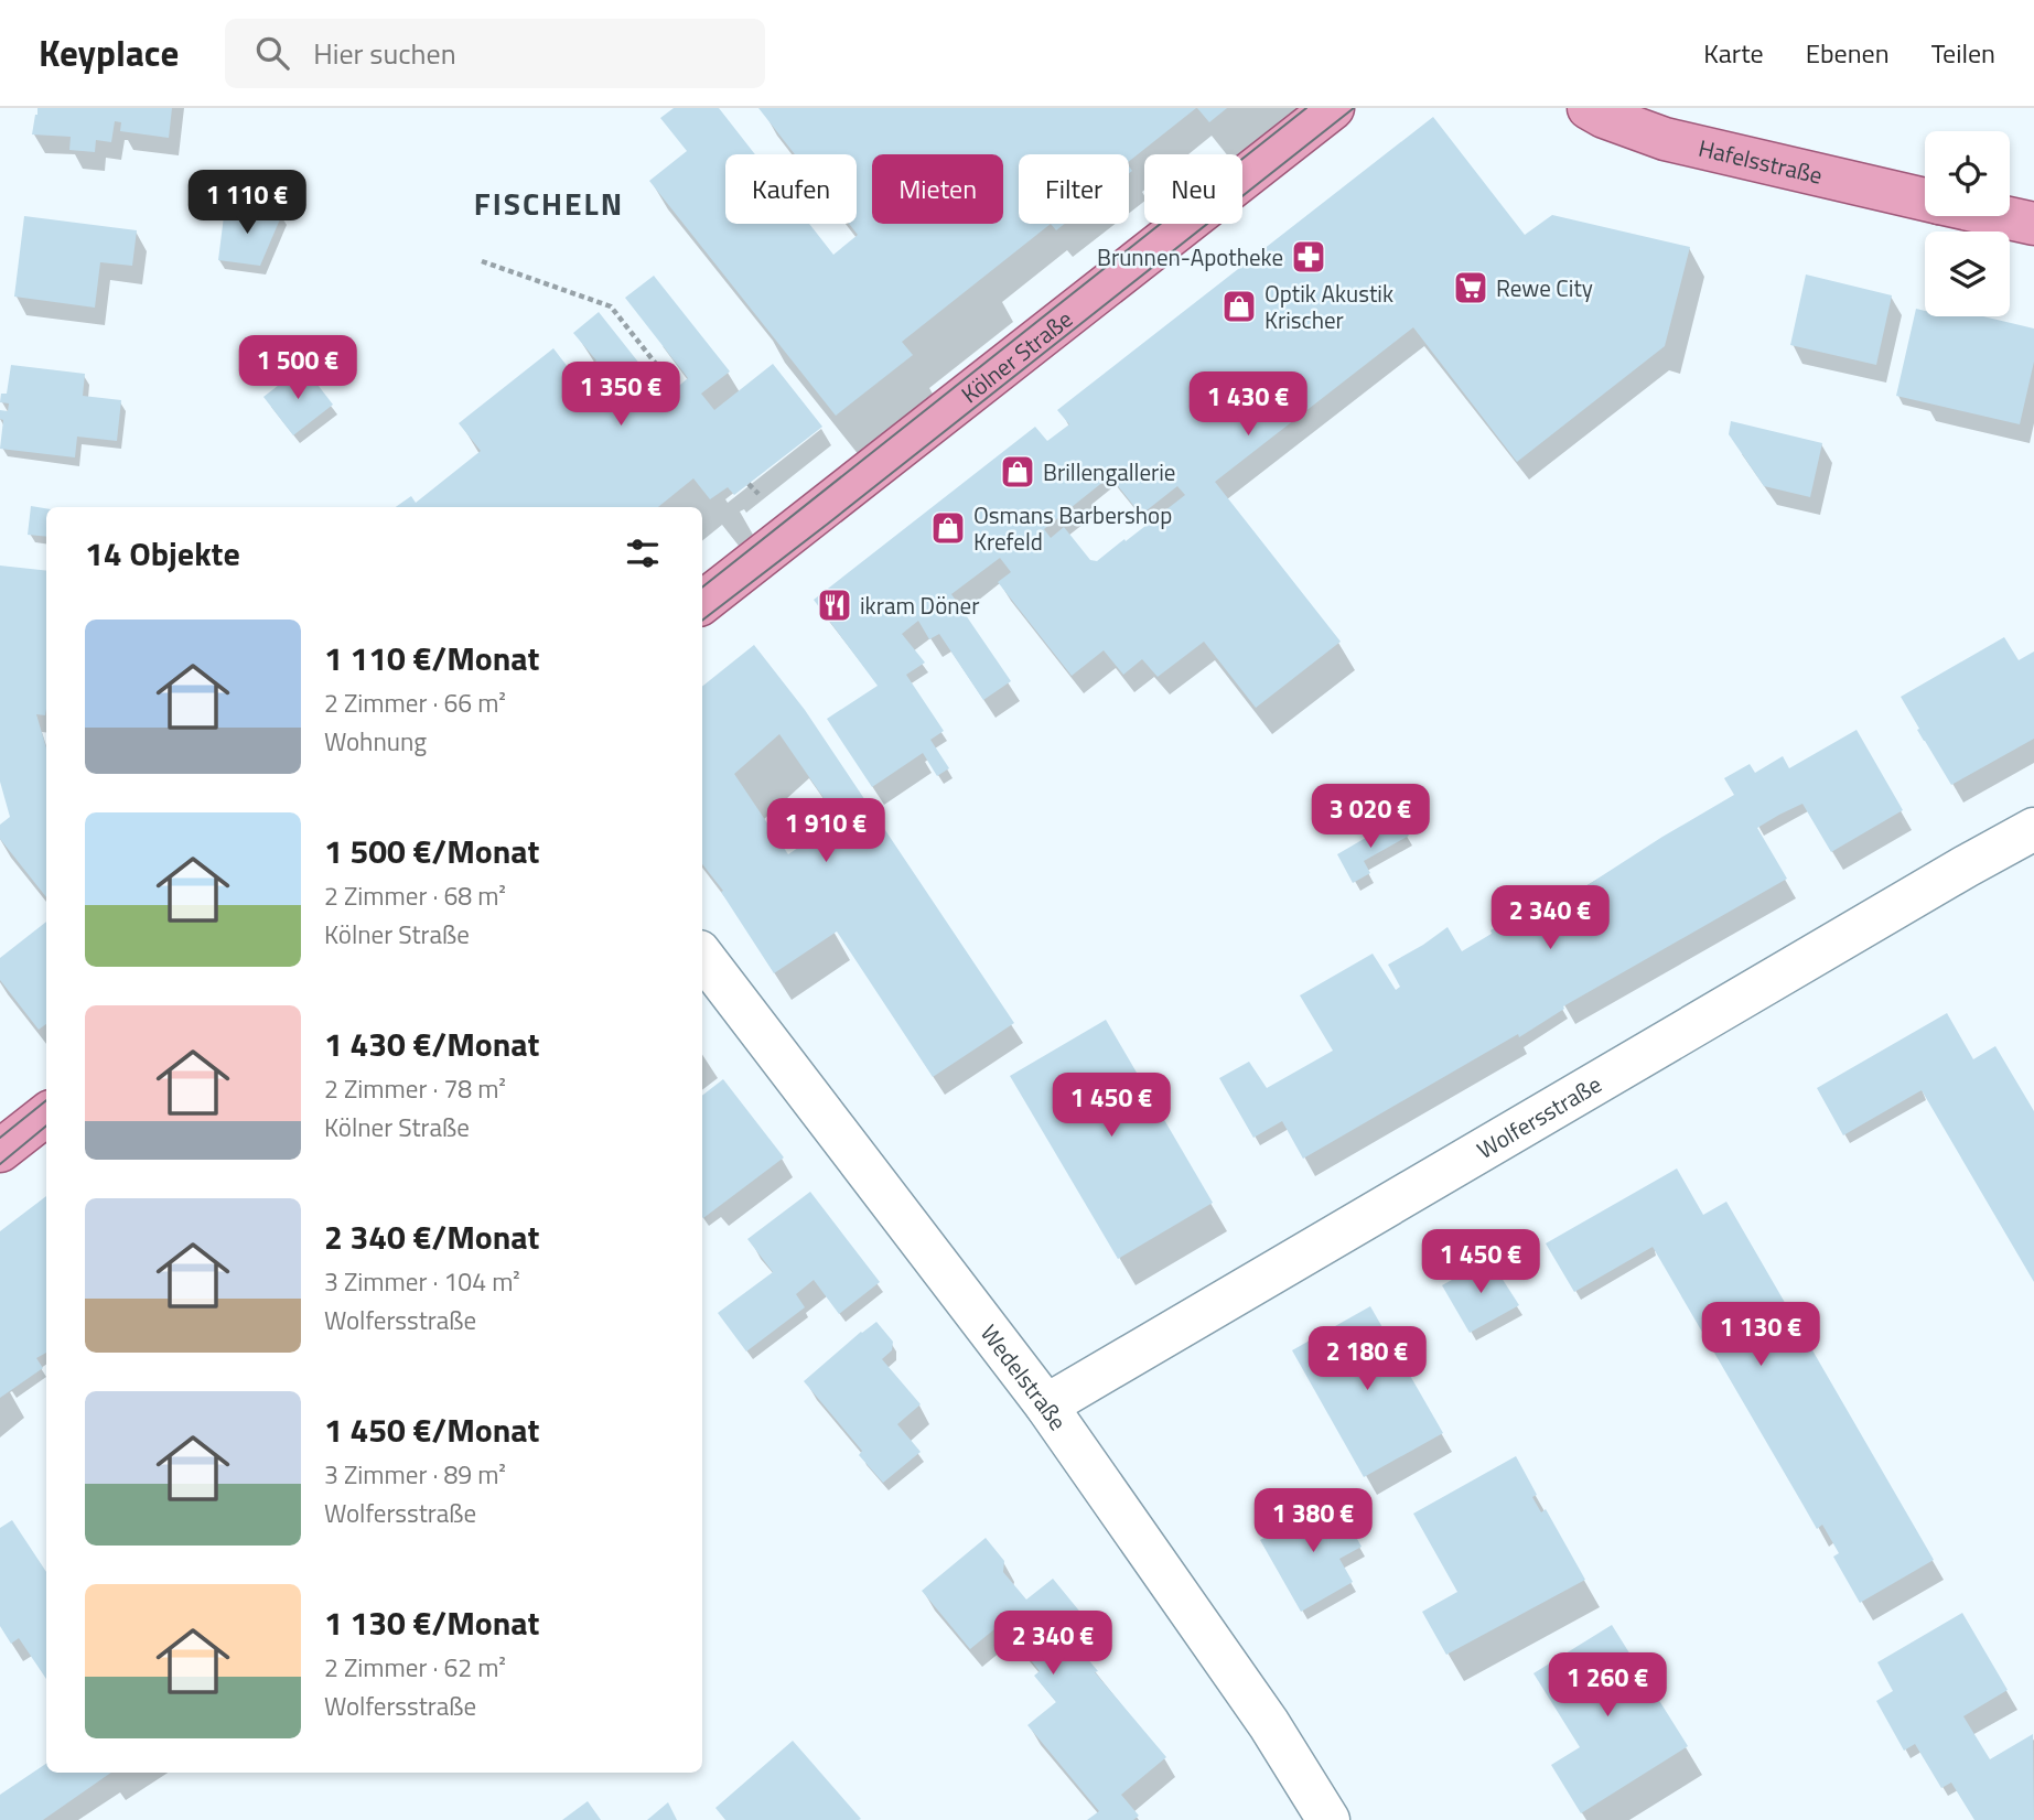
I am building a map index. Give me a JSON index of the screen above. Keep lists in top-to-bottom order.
{
  "streets": {
    "main road": ["Hafelsstraße", "Kölner Straße"],
    "street": ["Wolfersstraße", "Wedelstraße"]
  },
  "crossings": [
    ["Wolfersstraße", "Wedelstraße"]
  ],
  "districts": ["FISCHELN"],
  "places": {
    "pharmacy": ["Brunnen-Apotheke"],
    "supermarket": ["Rewe City"],
    "shop": ["Optik Akustik Krischer", "Brillengallerie", "Osmans Barbershop Krefeld"],
    "restaurant": ["ikram Döner"]
  },
  "page": {
    "header": "Keyplace",
    "search": "Hier suchen",
    "nav": ["Karte", "Ebenen", "Teilen"],
    "chip": [
      "Kaufen",
      "Mieten",
      "Filter",
      "Neu"
    ],
    "price": [
      "1 110 €",
      "1 500 €",
      "1 350 €",
      "1 430 €",
      "3 020 €",
      "1 910 €",
      "2 340 €",
      "1 450 €",
      "1 450 €",
      "1 130 €",
      "2 180 €",
      "1 380 €",
      "2 340 €",
      "1 260 €"
    ],
    "heading": "14 Objekte",
    "list": [
      {
        "name": "1 110 €/Monat",
        "note": "2 Zimmer · 66 m² · Wohnung"
      },
      {
        "name": "1 500 €/Monat",
        "note": "2 Zimmer · 68 m² · Kölner Straße"
      },
      {
        "name": "1 430 €/Monat",
        "note": "2 Zimmer · 78 m² · Kölner Straße"
      },
      {
        "name": "2 340 €/Monat",
        "note": "3 Zimmer · 104 m² · Wolfersstraße"
      },
      {
        "name": "1 450 €/Monat",
        "note": "3 Zimmer · 89 m² · Wolfersstraße"
      },
      {
        "name": "1 130 €/Monat",
        "note": "2 Zimmer · 62 m² · Wolfersstraße"
      }
    ]
  }
}
